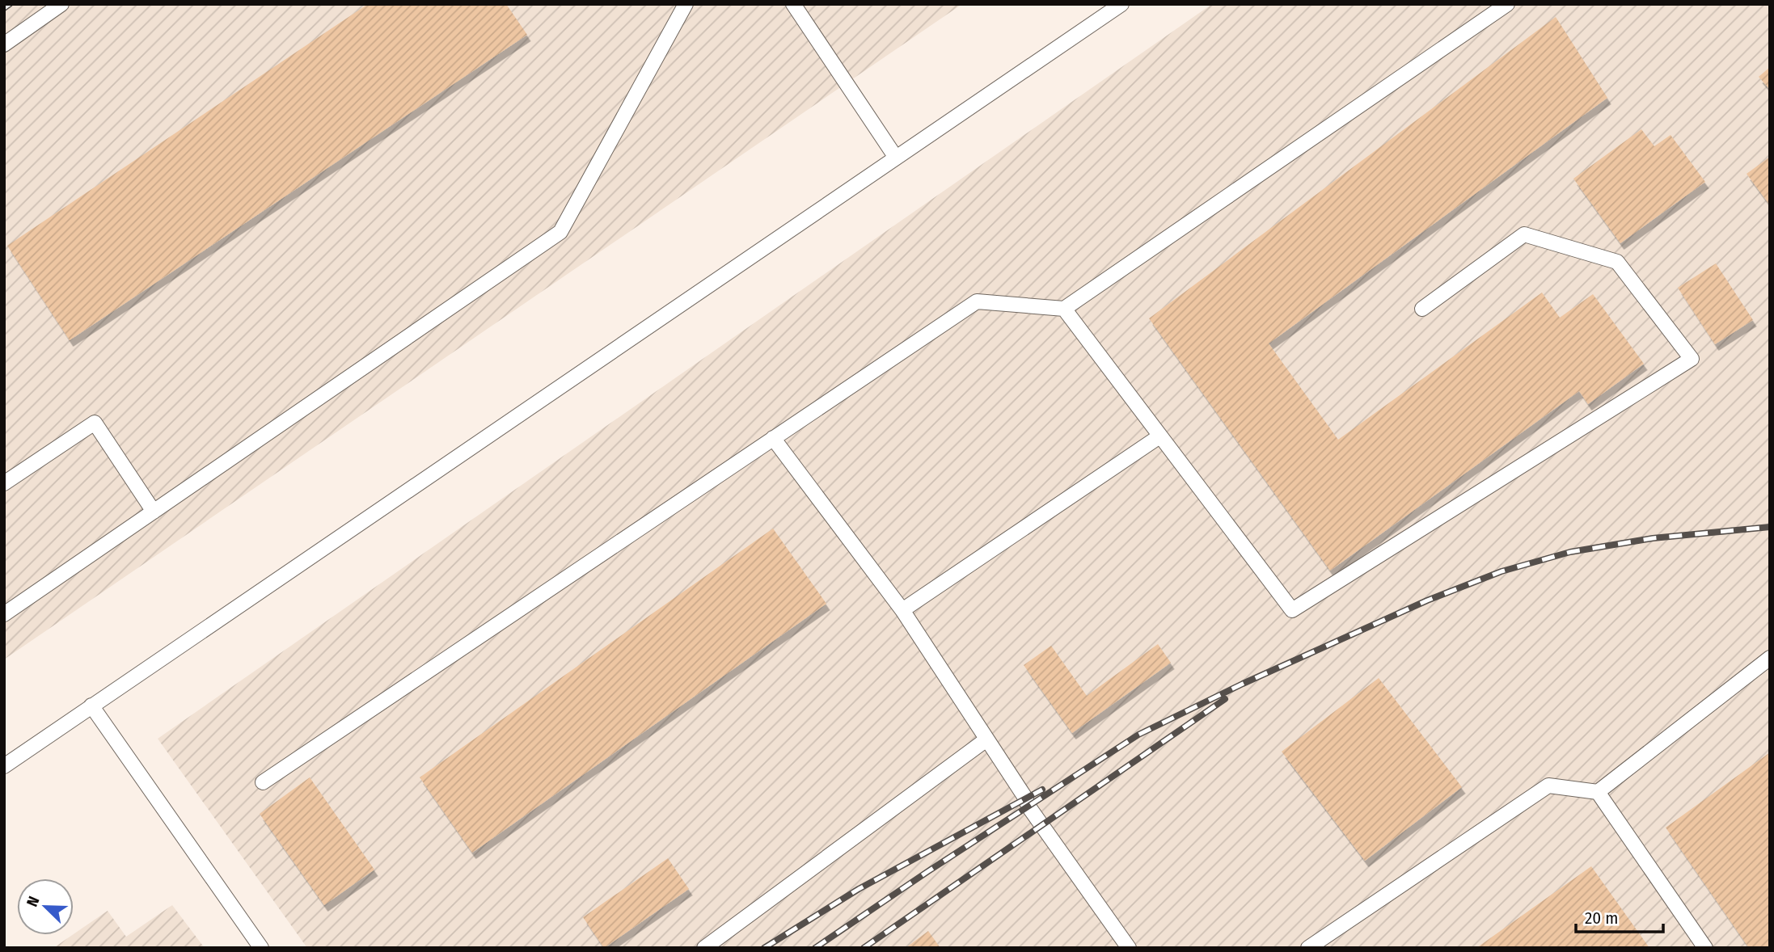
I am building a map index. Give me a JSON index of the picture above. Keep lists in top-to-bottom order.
{
  "scale_bar": "20 m",
  "north": "top left"
}
